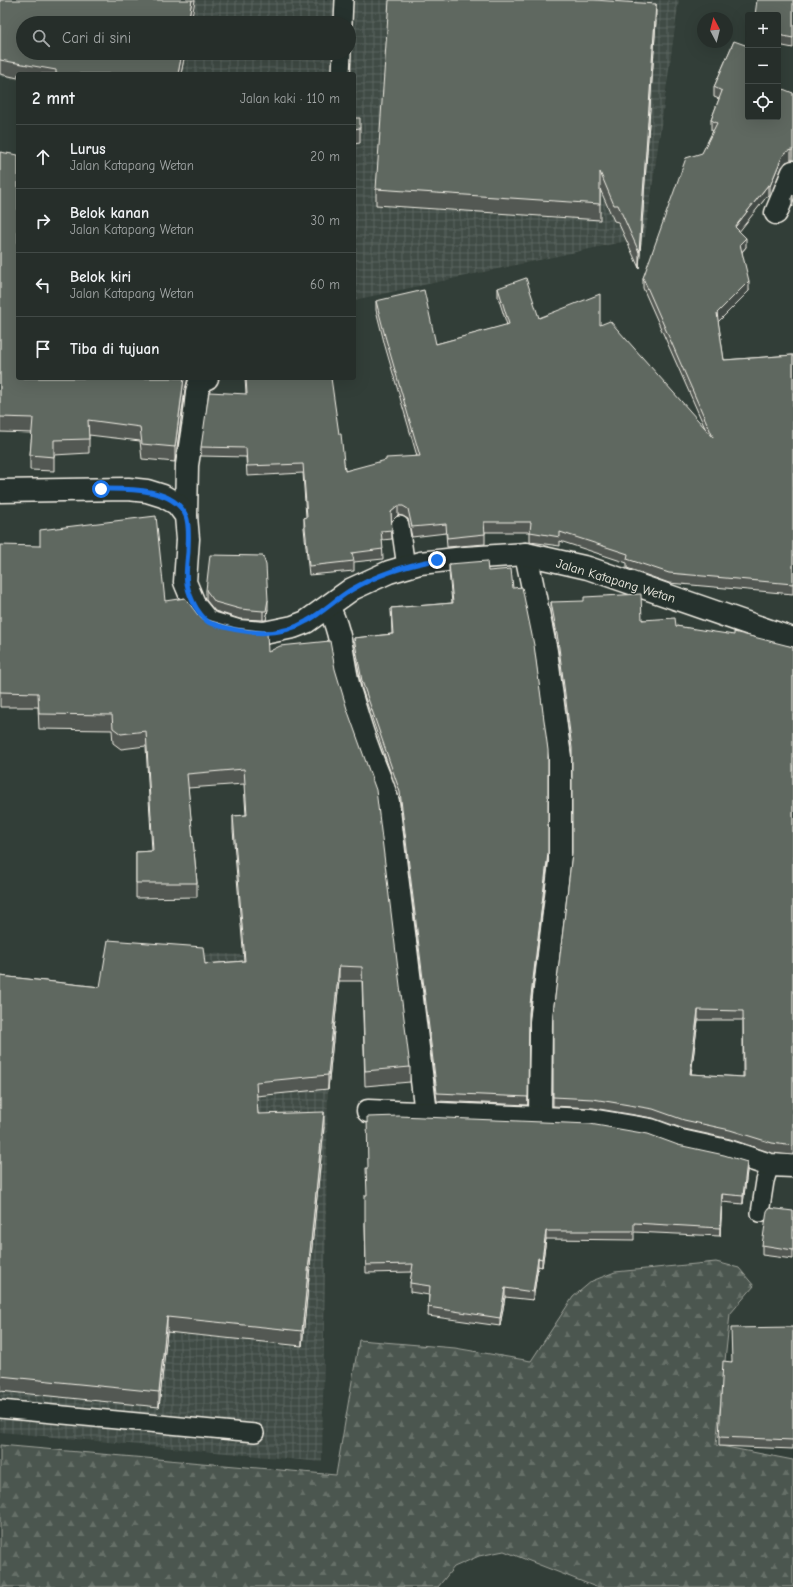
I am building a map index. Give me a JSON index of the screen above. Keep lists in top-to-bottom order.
{
  "streets": {
    "street": ["Jalan Katapang Wetan"]
  },
  "north": "top",
  "page": {
    "map_buttons": ["+", "−"],
    "search": "Cari di sini",
    "heading": ["2 mnt", "Jalan kaki · 110 m"],
    "list": [
      ["Lurus", "Jalan Katapang Wetan", "20 m"],
      ["Belok kanan", "Jalan Katapang Wetan", "30 m"],
      ["Belok kiri", "Jalan Katapang Wetan", "60 m"],
      "Tiba di tujuan"
    ]
  }
}
